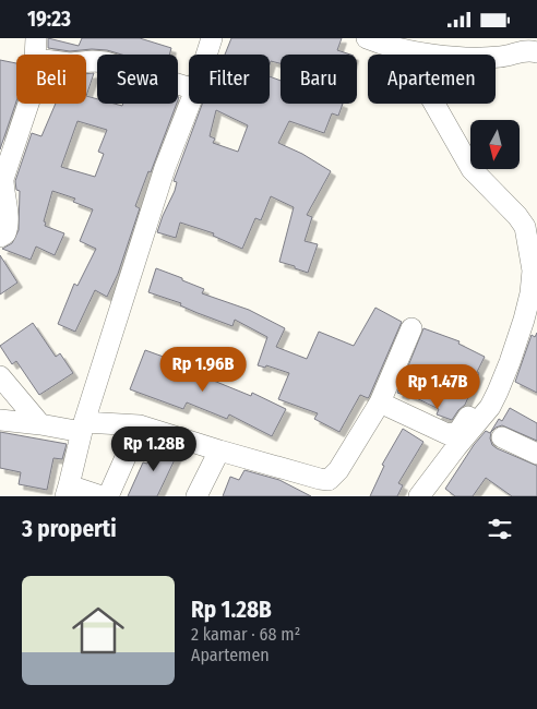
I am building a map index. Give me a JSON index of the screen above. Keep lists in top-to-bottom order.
{
  "north": "bottom",
  "page": {
    "status": "19:23",
    "chip": [
      "Beli",
      "Sewa",
      "Filter",
      "Baru",
      "Apartemen"
    ],
    "price": ["Rp 1.96B", "Rp 1.47B", "Rp 1.28B"],
    "heading": "3 properti",
    "list": [
      {
        "name": "Rp 1.28B",
        "note": "2 kamar · 68 m² · Apartemen"
      }
    ]
  }
}
